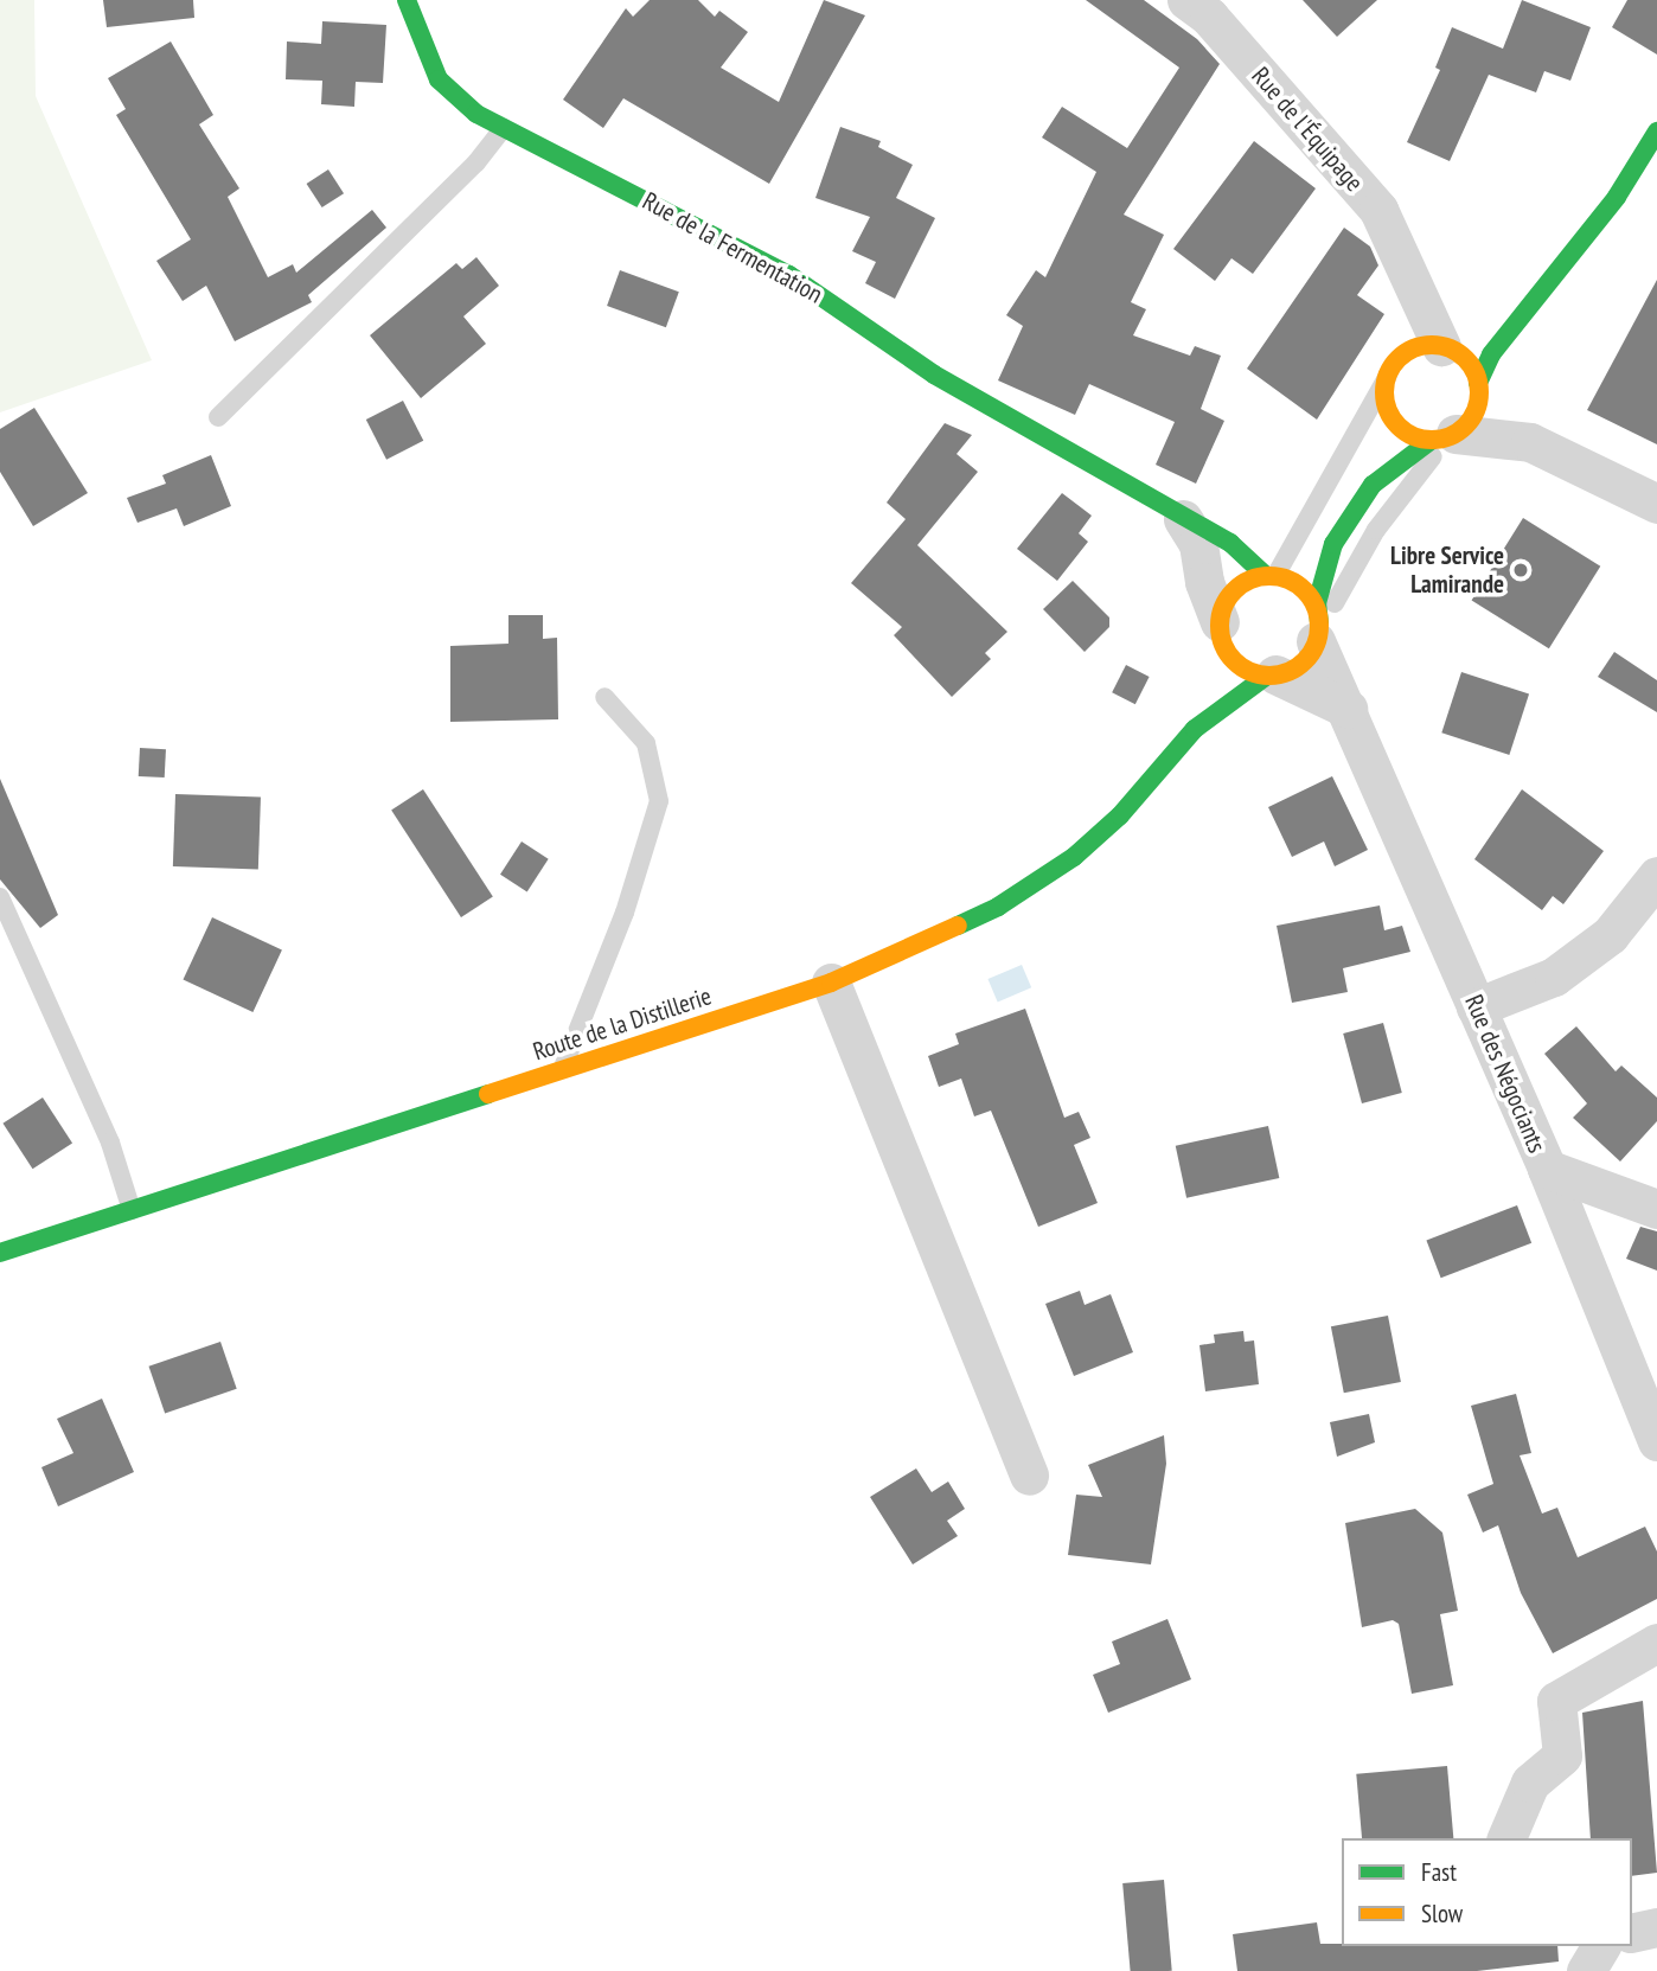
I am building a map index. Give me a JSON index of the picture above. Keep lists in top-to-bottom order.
{
  "streets": {
    "street": [
      "Rue de l'Équipage",
      "Rue de la Fermentation",
      "Route de la Distillerie",
      "Rue des Négociants"
    ]
  },
  "crossings": [
    ["Rue de la Fermentation", "Route de la Distillerie"],
    ["Rue de la Fermentation", "Rue des Négociants"],
    ["Route de la Distillerie", "Rue des Négociants"]
  ],
  "places": ["Libre Service Lamirande"],
  "legend": ["Fast", "Slow"]
}
